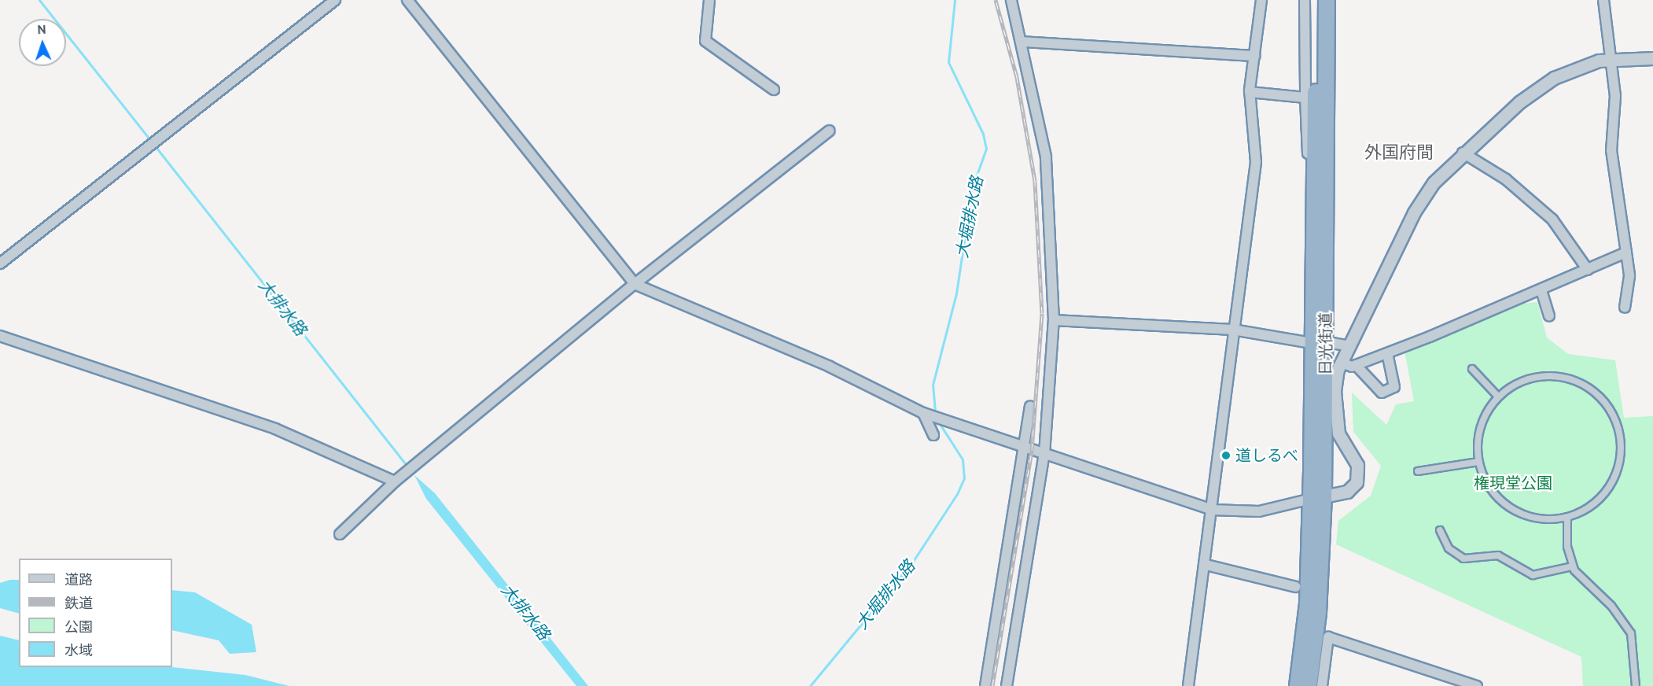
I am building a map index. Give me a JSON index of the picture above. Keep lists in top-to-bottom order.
{
  "streets": {
    "highway": ["日光街道"]
  },
  "districts": ["外国府間"],
  "water": ["大堀排水路", "大排水路"],
  "parks": ["権現堂公園"],
  "places": ["道しるべ"],
  "legend": [
    "道路",
    "鉄道",
    "公園",
    "水域"
  ],
  "north": "top"
}
